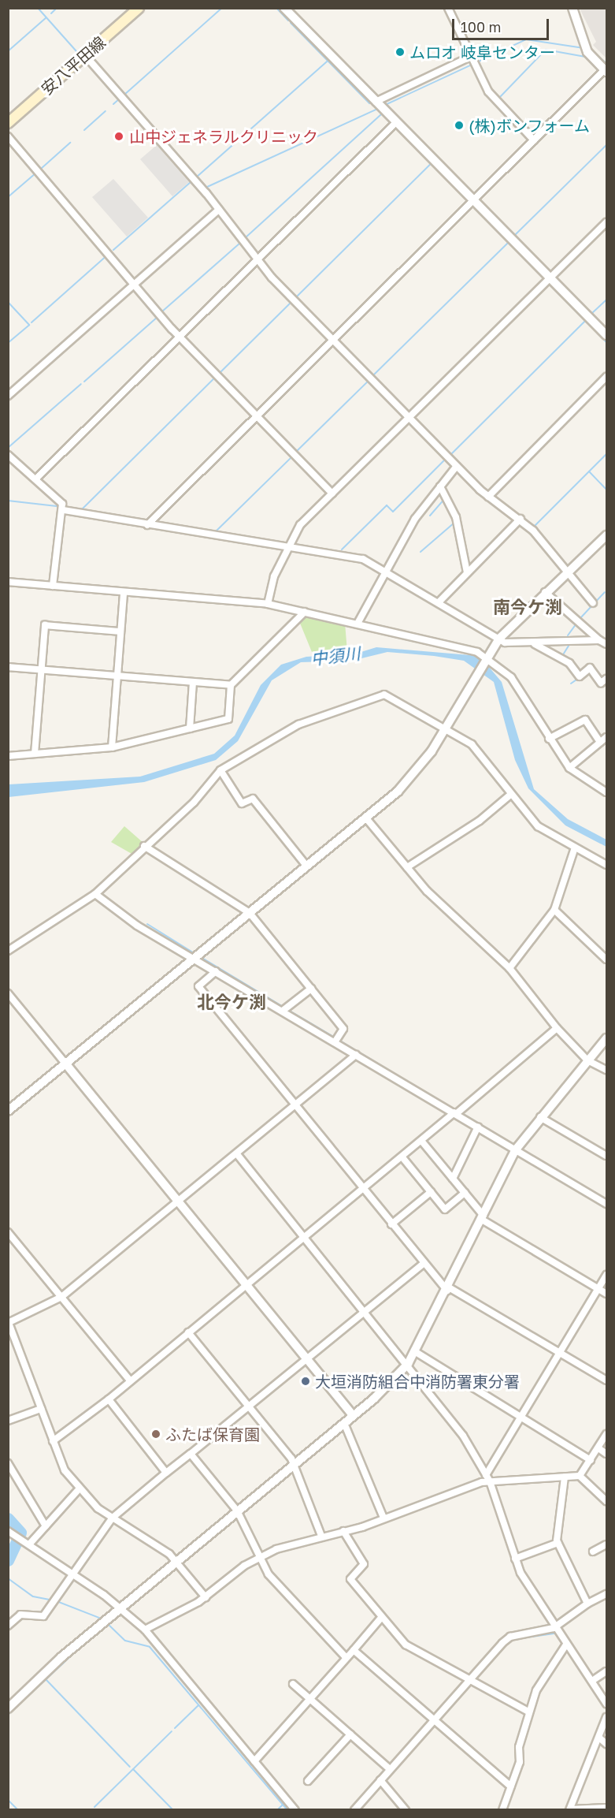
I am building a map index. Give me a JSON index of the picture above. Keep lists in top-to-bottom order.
{
  "streets": {
    "main road": ["安八平田線"]
  },
  "districts": ["南今ケ渕", "北今ケ渕"],
  "water": ["中須川"],
  "places": [
    "ムロオ 岐阜センター",
    "(株)ボンフォーム",
    "山中ジェネラルクリニック",
    "大垣消防組合中消防署東分署",
    "ふたば保育園"
  ],
  "scale_bar": "100 m"
}
